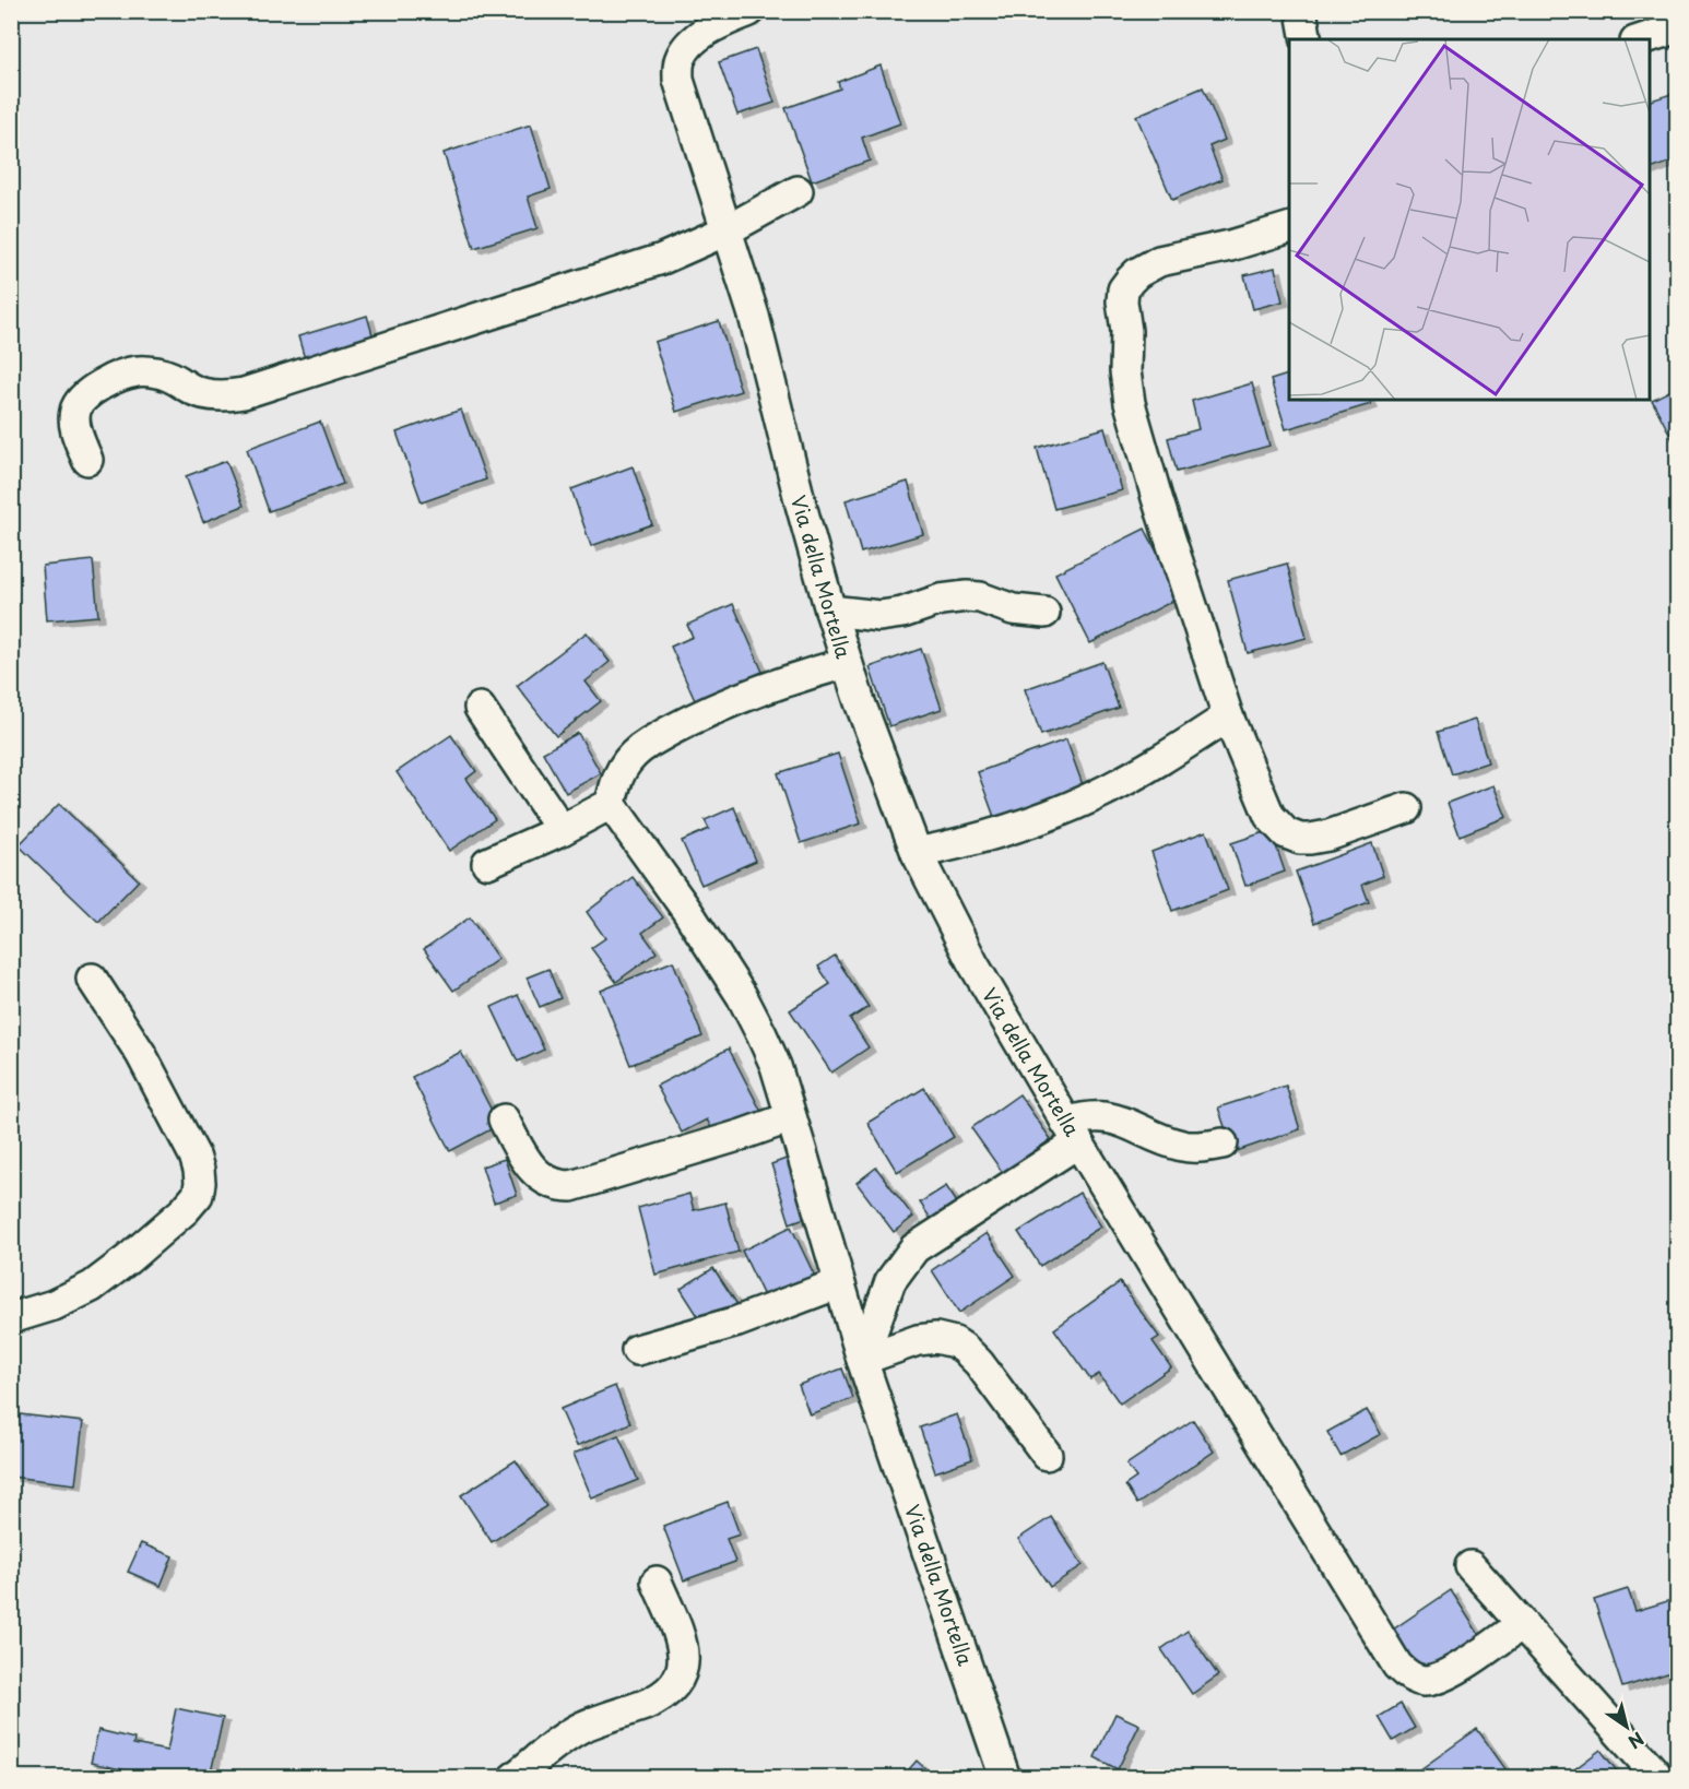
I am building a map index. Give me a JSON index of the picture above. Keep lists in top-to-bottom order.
{
  "streets": {
    "street": ["Via della Mortella"]
  },
  "north": "bottom right"
}
